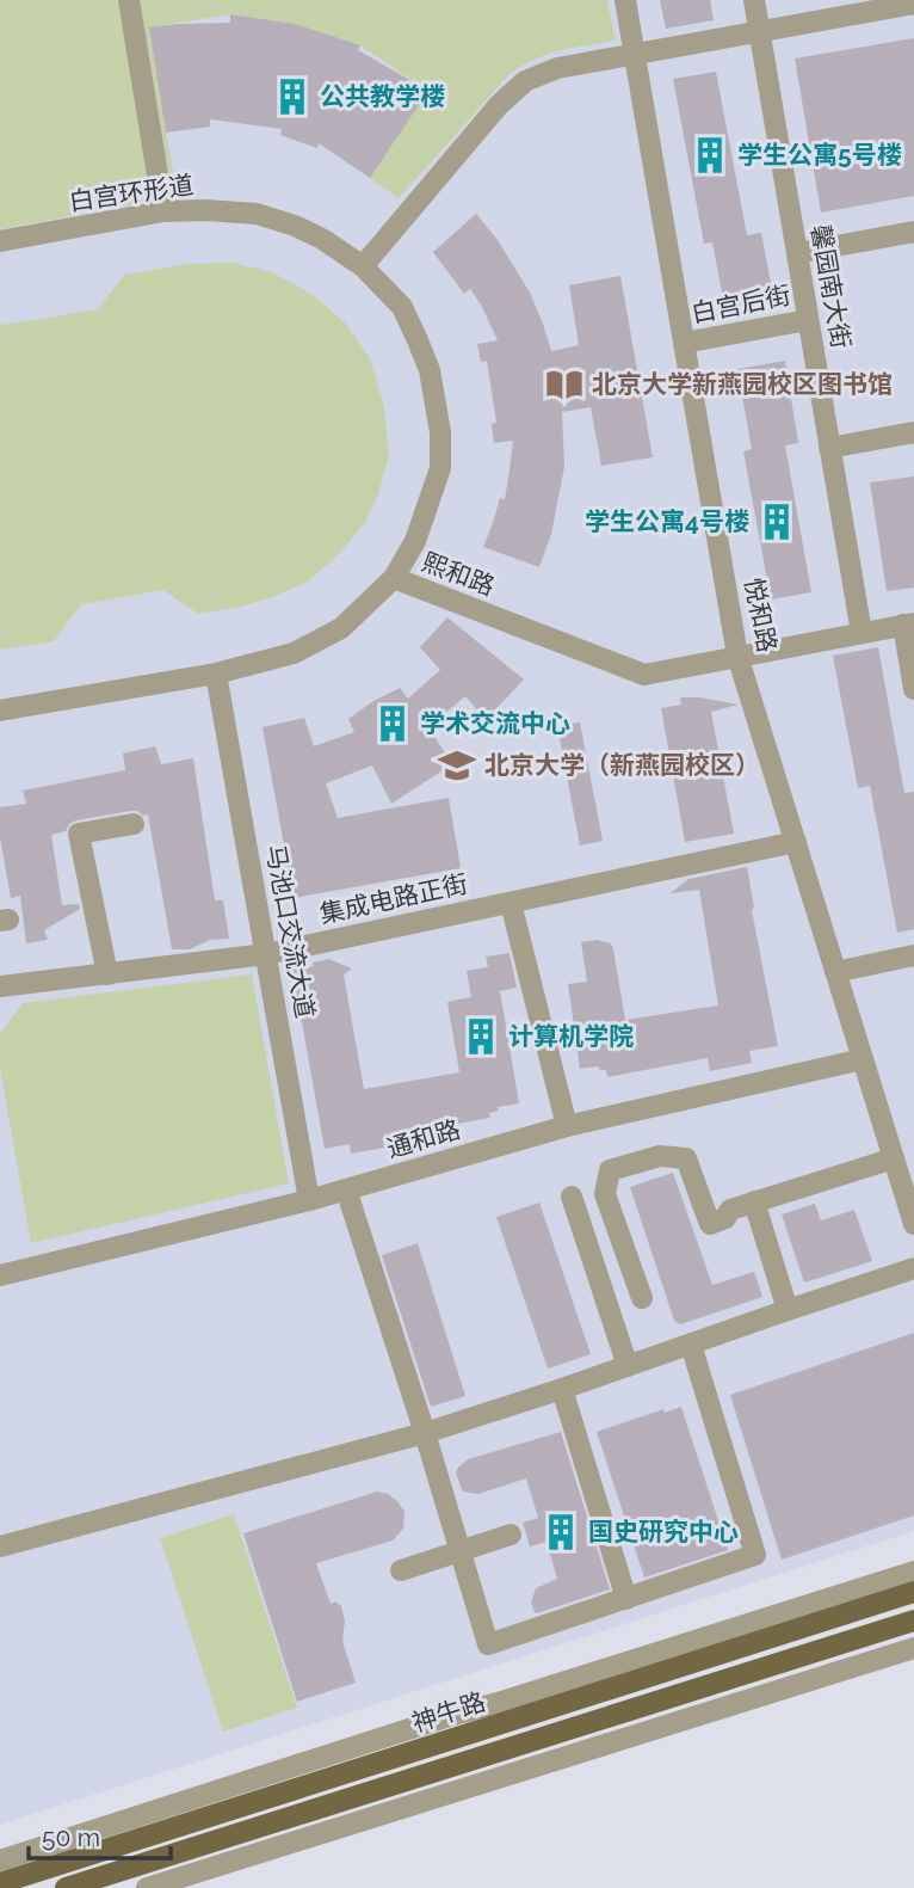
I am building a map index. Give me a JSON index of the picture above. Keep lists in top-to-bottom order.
{
  "streets": {
    "main road": ["神牛路"],
    "street": [
      "白宫环形道",
      "馨园南大街",
      "白宫后街",
      "熙和路",
      "悦和路",
      "集成电路正街",
      "马池口交流大道",
      "通和路"
    ]
  },
  "crossings": [
    ["白宫环形道", "熙和路"],
    ["馨园南大街", "白宫后街"],
    ["馨园南大街", "熙和路"],
    ["白宫后街", "悦和路"],
    ["熙和路", "悦和路"],
    ["熙和路", "马池口交流大道"],
    ["悦和路", "集成电路正街"],
    ["悦和路", "通和路"],
    ["集成电路正街", "马池口交流大道"],
    ["马池口交流大道", "通和路"]
  ],
  "places": {
    "building": [
      "公共教学楼",
      "学生公寓5号楼",
      "学生公寓4号楼",
      "学术交流中心",
      "计算机学院",
      "国史研究中心"
    ],
    "library": ["北京大学新燕园校区图书馆"],
    "school or university": ["北京大学（新燕园校区）"]
  },
  "scale_bar": "50 m"
}
